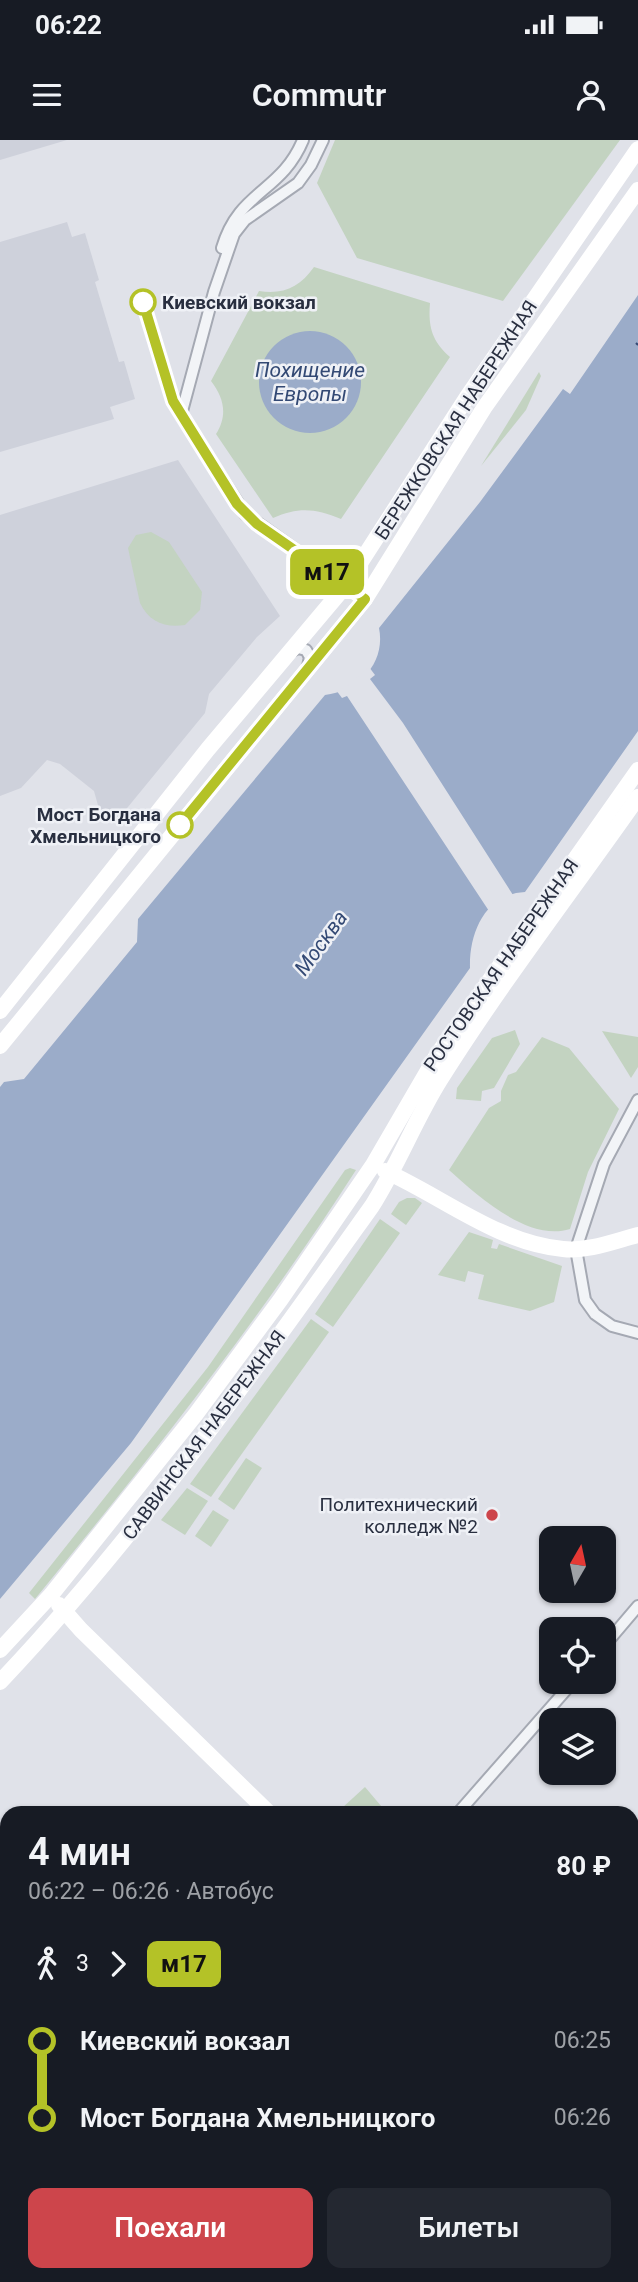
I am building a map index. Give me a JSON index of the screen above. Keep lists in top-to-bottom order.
{
  "streets": {
    "main road": ["БЕРЕЖКОВСКАЯ НАБЕРЕЖНАЯ", "РОСТОВСКАЯ НАБЕРЕЖНАЯ", "САВВИНСКАЯ НАБЕРЕЖНАЯ"]
  },
  "crossings": [
    ["РОСТОВСКАЯ НАБЕРЕЖНАЯ", "САВВИНСКАЯ НАБЕРЕЖНАЯ"]
  ],
  "water": ["Похищение Европы", "Москва"],
  "places": ["Киевский вокзал", "Мост Богдана Хмельницкого", "Политехнический колледж №2"],
  "lines": ["bus line м17"],
  "north": "top",
  "page": {
    "status": "06:22",
    "header": "Commutr",
    "on_map": "м17",
    "heading": ["4 мин", "06:22 – 06:26 · Автобус", "80 ₽"],
    "legs": ["3", "м17"],
    "list": [
      {
        "name": "Киевский вокзал",
        "value": "06:25"
      },
      {
        "name": "Мост Богдана Хмельницкого",
        "value": "06:26"
      }
    ],
    "buttons": ["Поехали", "Билеты"]
  }
}
